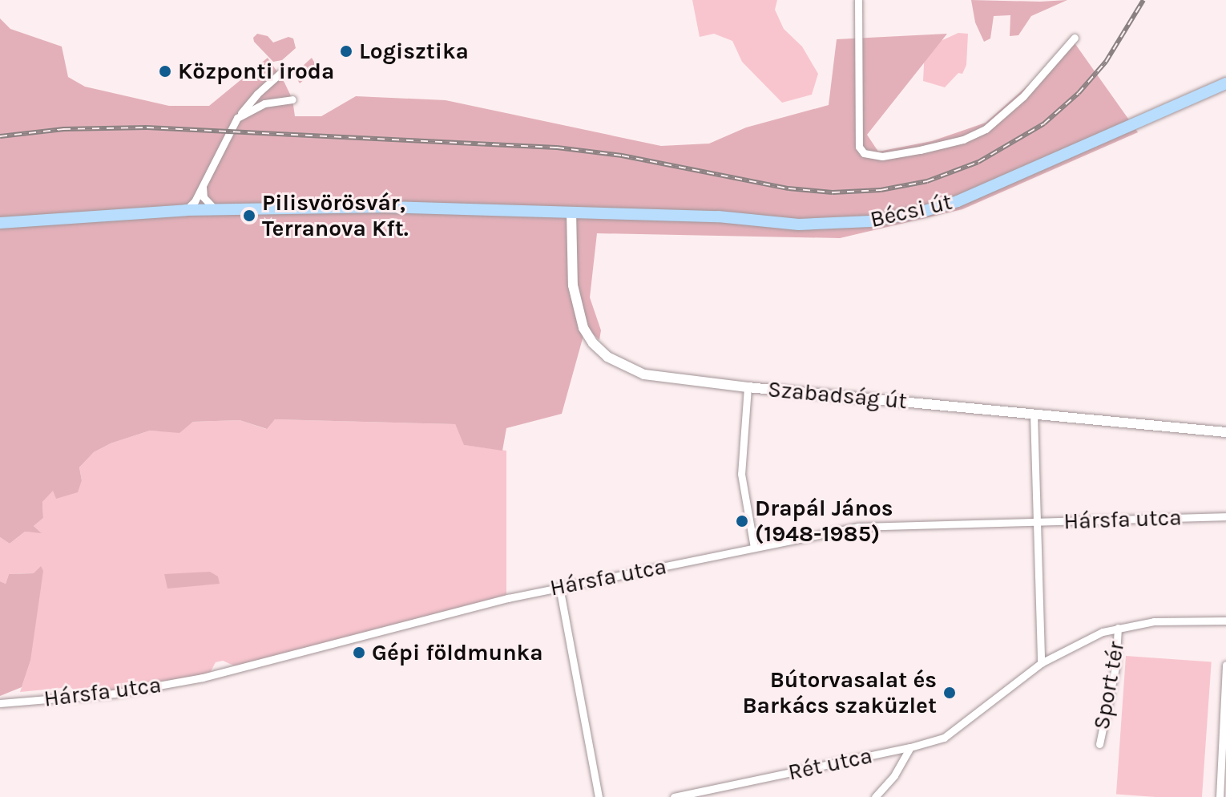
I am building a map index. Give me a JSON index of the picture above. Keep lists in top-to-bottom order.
{
  "streets": {
    "main road": ["Bécsi út", "Szabadság út"],
    "street": ["Hársfa utca", "Sport tér", "Rét utca"]
  },
  "crossings": [
    ["Bécsi út", "Szabadság út"],
    ["Sport tér", "Rét utca"]
  ],
  "places": [
    "Logisztika",
    "Központi iroda",
    "Pilisvörösvár, Terranova Kft.",
    "Drapál János (1948-1985)",
    "Gépi földmunka",
    "Bútorvasalat és Barkács szaküzlet"
  ]
}
